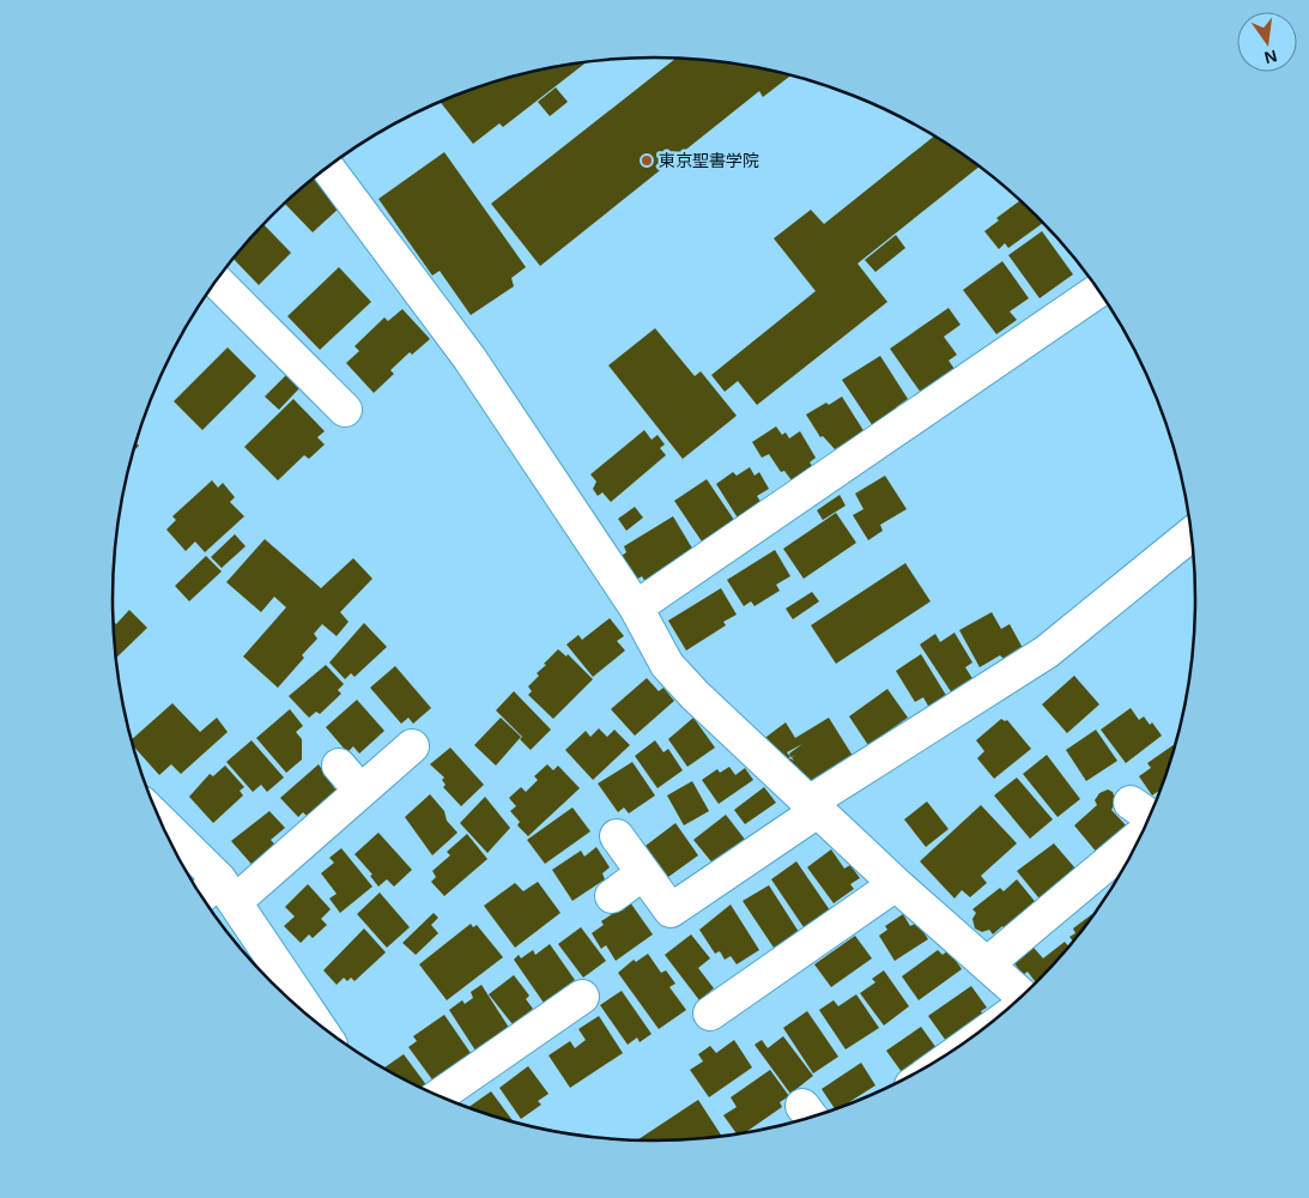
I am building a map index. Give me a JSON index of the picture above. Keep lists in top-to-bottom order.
{
  "places": ["東京聖書学院"],
  "north": "bottom"
}
